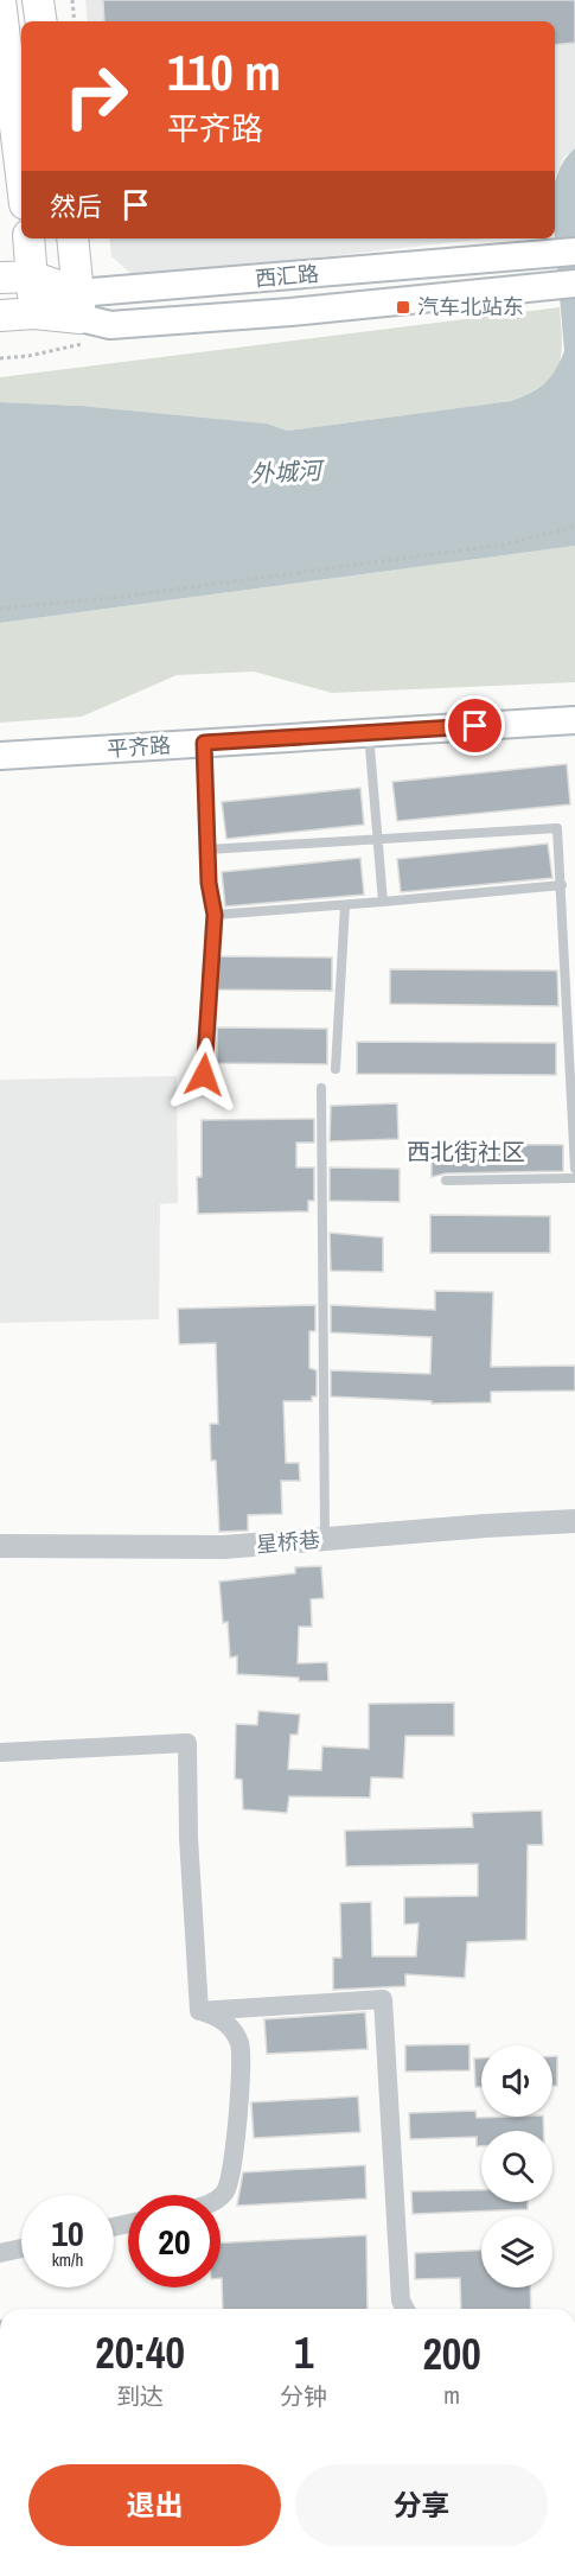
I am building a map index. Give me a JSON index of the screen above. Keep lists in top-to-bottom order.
{
  "streets": {
    "main road": ["西汇路", "平齐路"],
    "street": ["星桥巷"]
  },
  "districts": ["西北街社区"],
  "water": ["外城河"],
  "places": {
    "transit": ["汽车北站东"]
  },
  "page": {
    "turn": ["110 m", "平齐路"],
    "then": "然后",
    "speed": "10 km/h",
    "limit": "20",
    "eta": [
      "20:40",
      "到达",
      "1",
      "分钟",
      "200",
      "m"
    ],
    "buttons": ["退出", "分享"]
  }
}
